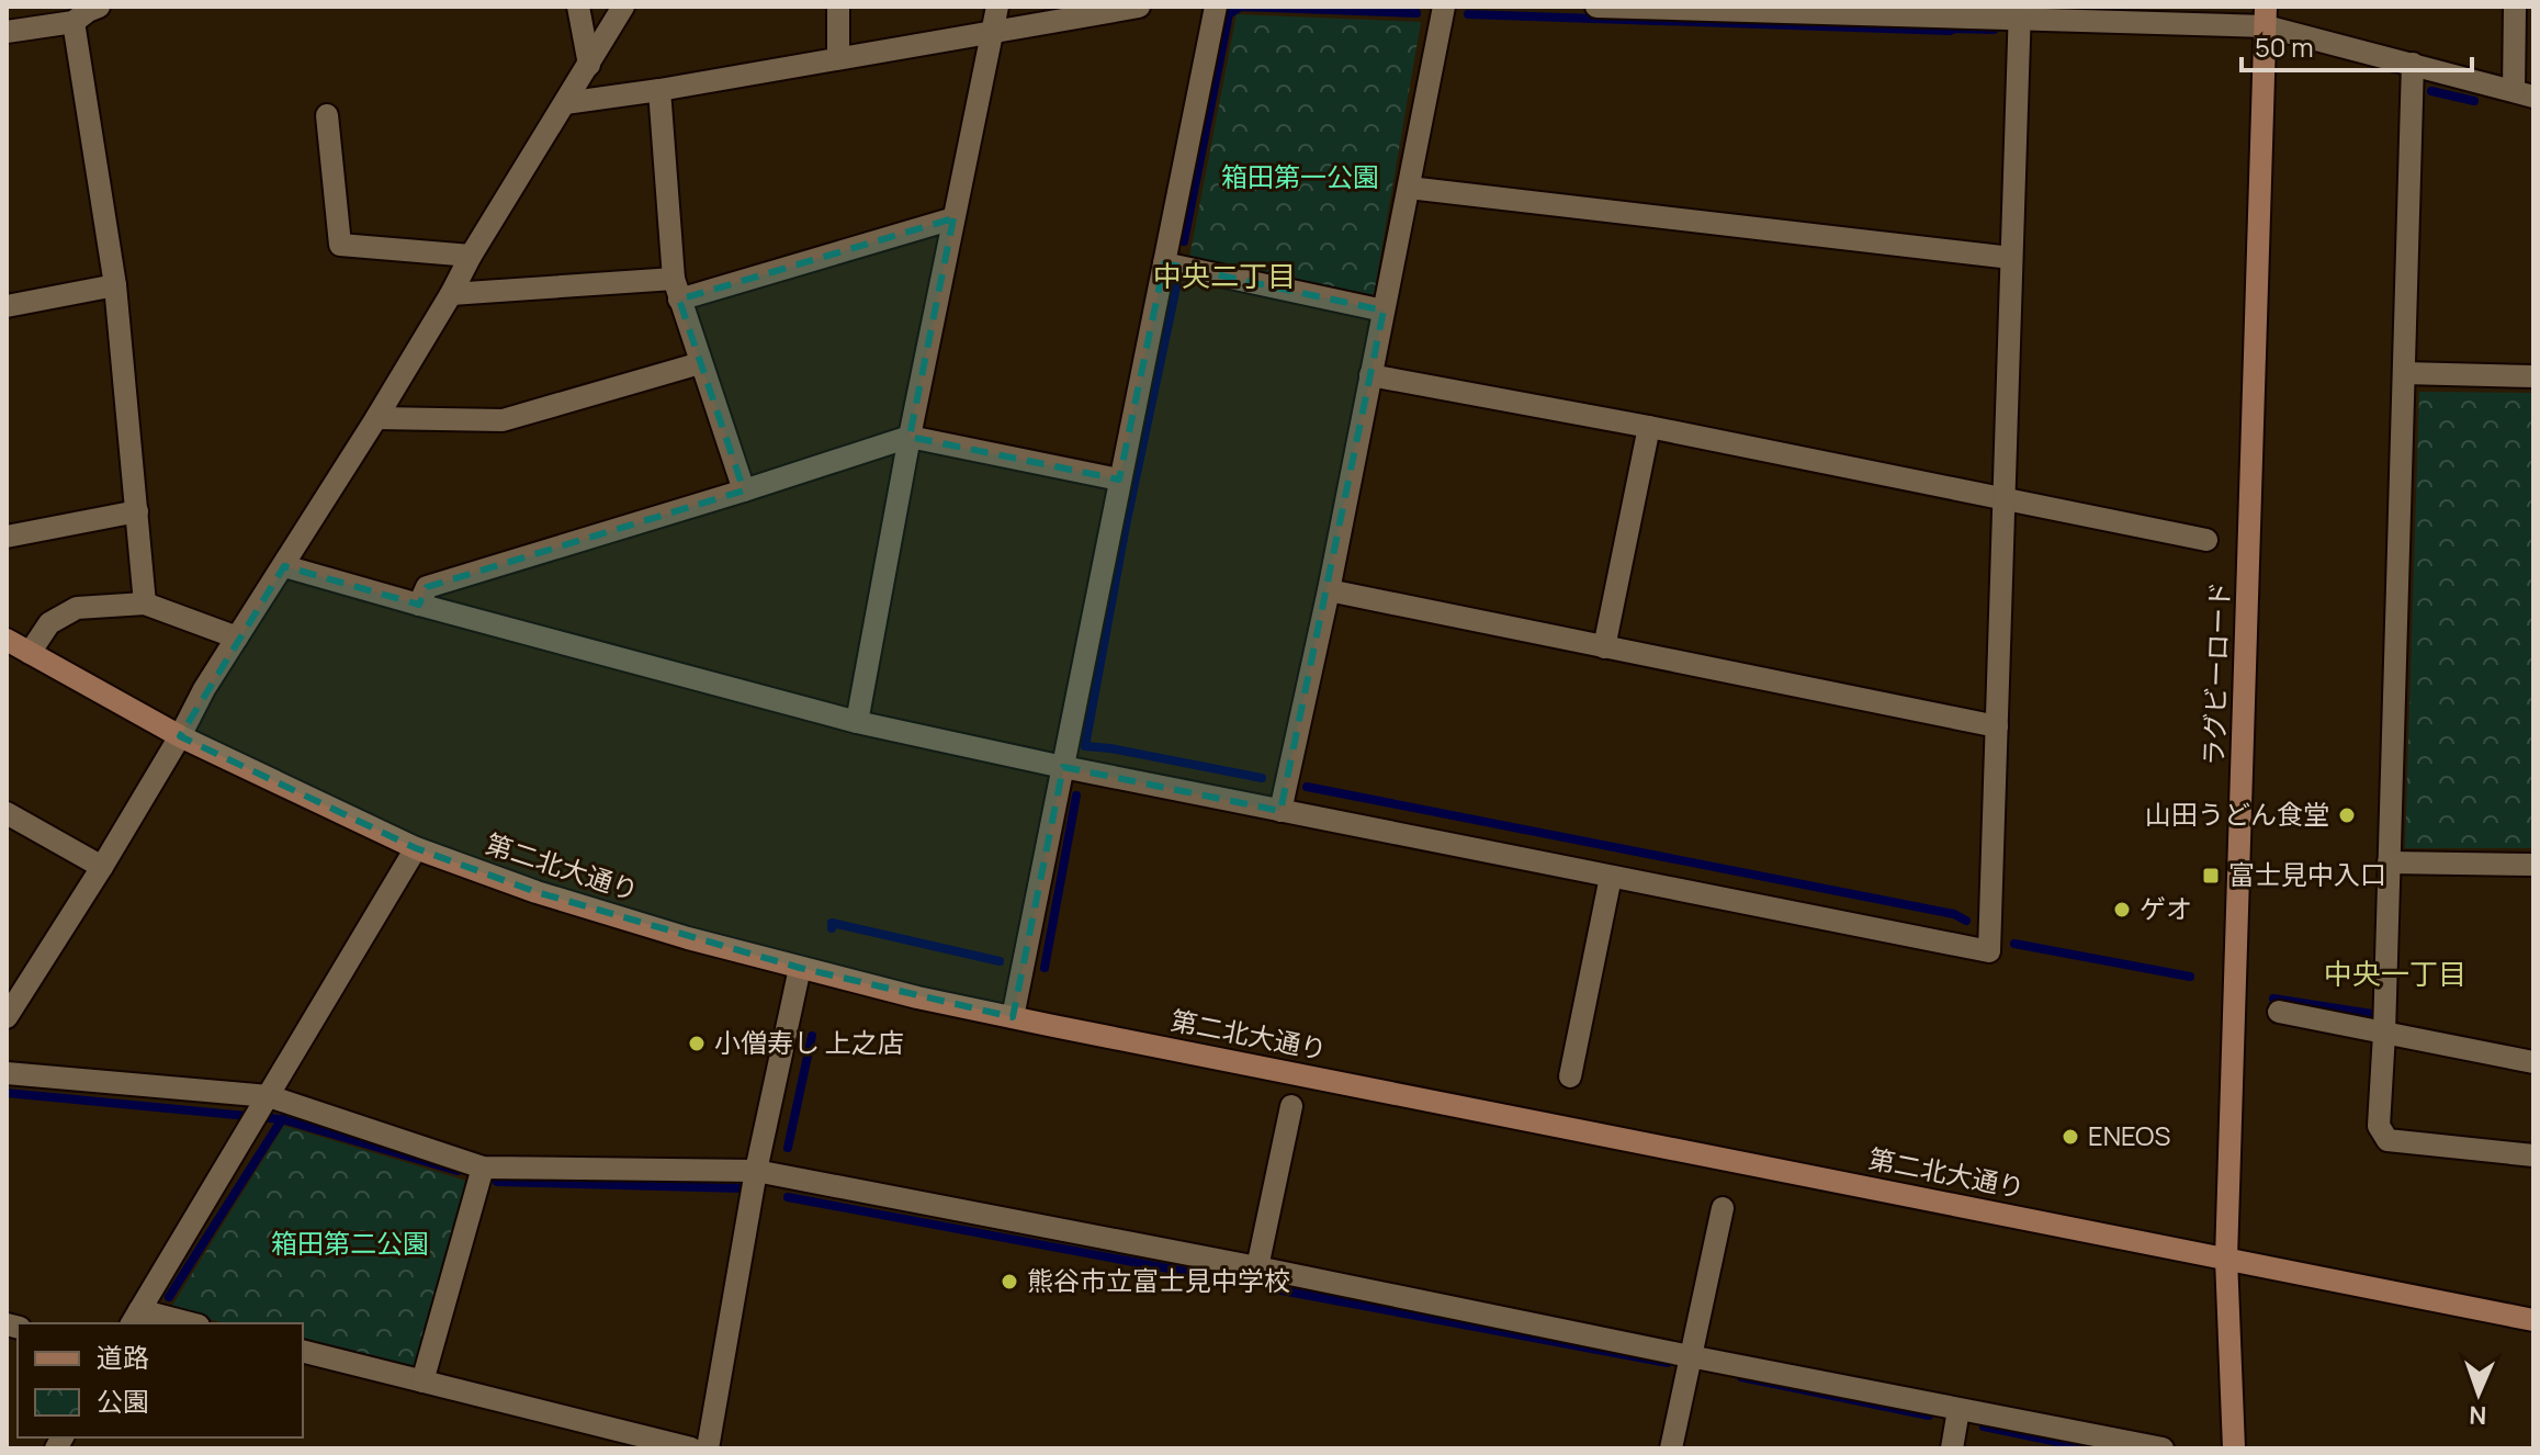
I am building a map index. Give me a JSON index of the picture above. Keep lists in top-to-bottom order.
{
  "streets": {
    "street": ["ラグビーロード", "第二北大通り"]
  },
  "crossings": [
    ["ラグビーロード", "第二北大通り"]
  ],
  "districts": ["中央二丁目", "中央一丁目"],
  "parks": ["箱田第一公園", "箱田第二公園"],
  "places": {
    "other": [
      "山田うどん食堂",
      "ゲオ",
      "小僧寿し 上之店",
      "ENEOS",
      "熊谷市立富士見中学校"
    ],
    "transit": ["富士見中入口"]
  },
  "legend": ["道路", "公園"],
  "scale_bar": "50 m",
  "north": "bottom"
}
